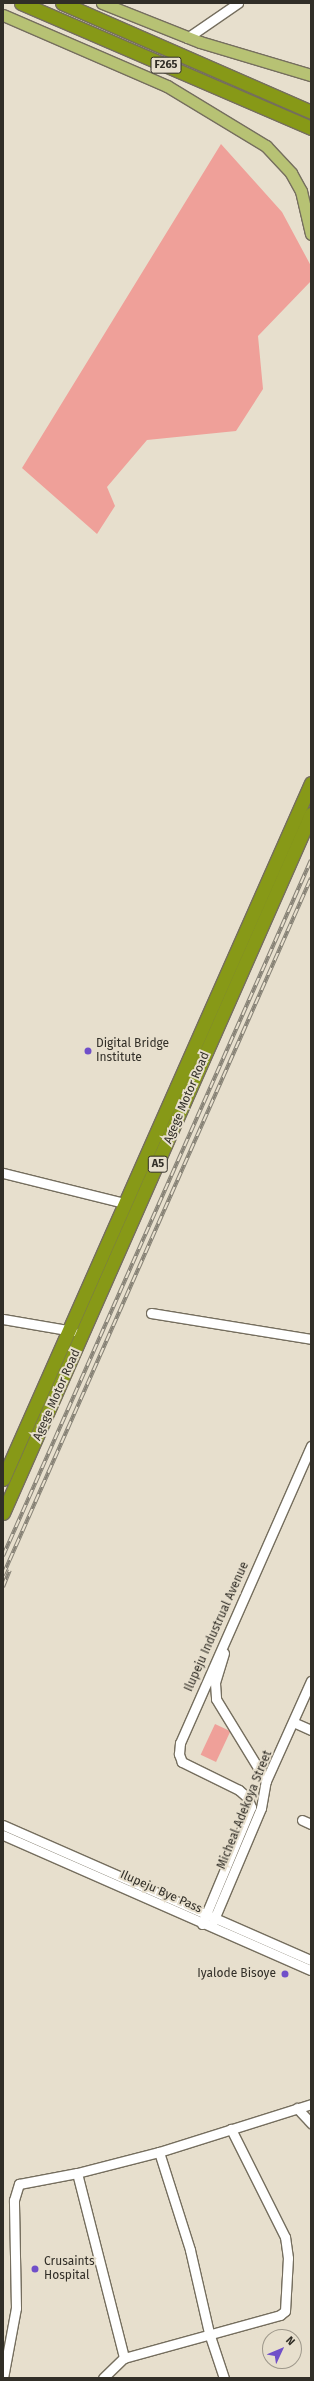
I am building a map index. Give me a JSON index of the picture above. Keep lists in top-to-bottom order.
{
  "streets": {
    "highway": ["F265", "Agege Motor Road", "A5"],
    "street": ["Ilupeju Industrual Avenue", "Micheal Adekoya Street", "Ilupeju Bye Pass"]
  },
  "crossings": [
    ["Ilupeju Industrual Avenue", "Micheal Adekoya Street"],
    ["Micheal Adekoya Street", "Ilupeju Bye Pass"]
  ],
  "places": ["Digital Bridge Institute", "Iyalode Bisoye", "Crusaints Hospital"],
  "north": "top right"
}
